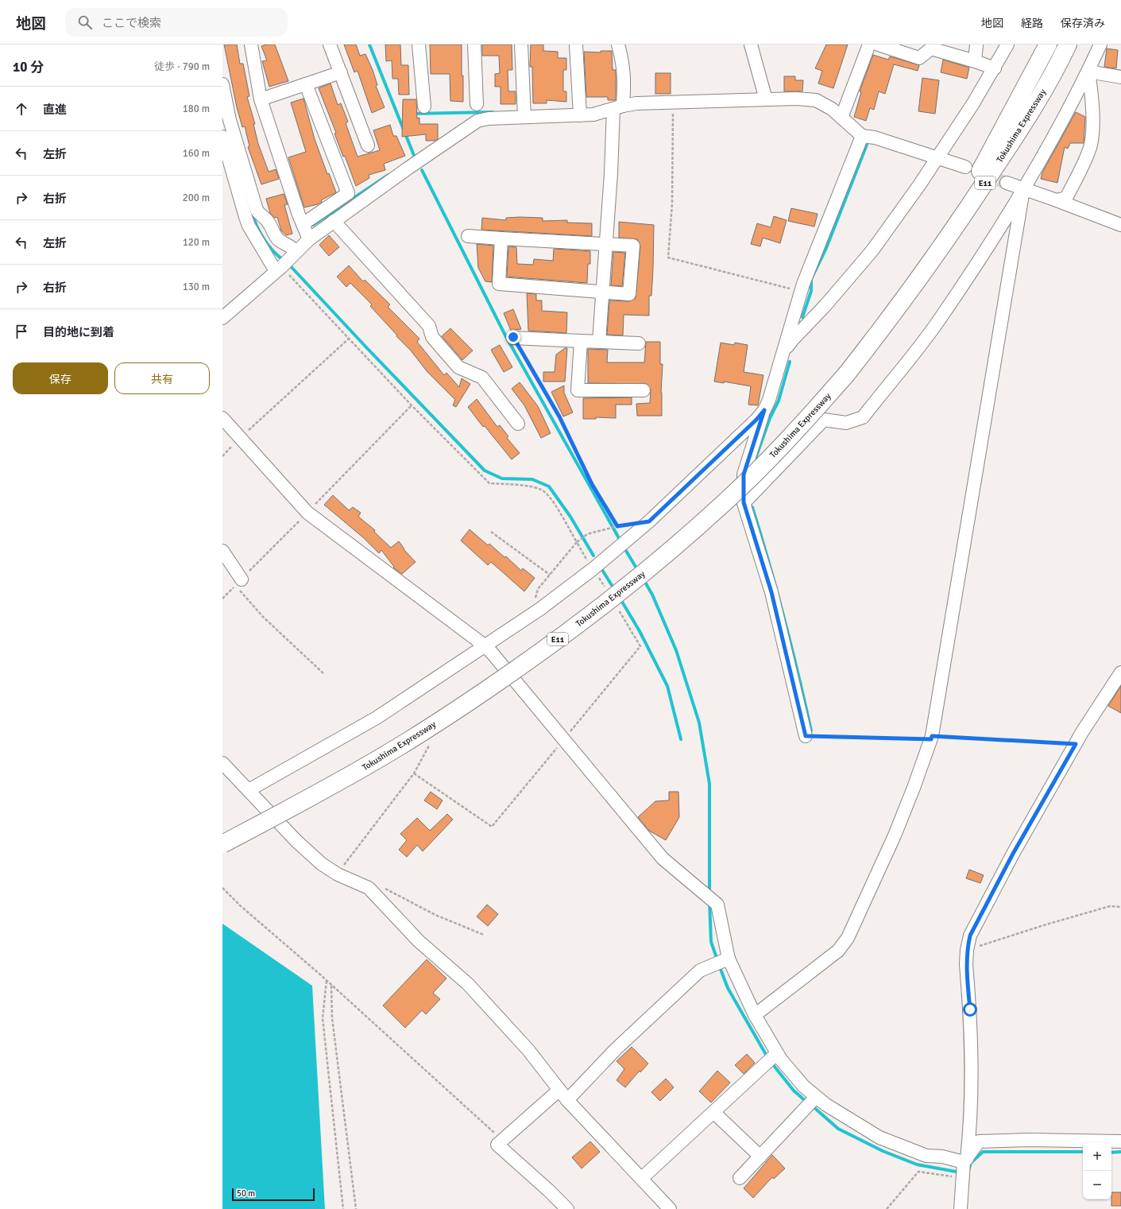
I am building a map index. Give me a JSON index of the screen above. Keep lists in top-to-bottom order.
{
  "streets": {
    "highway": ["Tokushima Expressway", "E11"]
  },
  "scale_bar": "50 m",
  "page": {
    "header": "地図",
    "search": "ここで検索",
    "nav": ["地図", "経路", "保存済み"],
    "heading": ["10 分", "徒歩 · 790 m"],
    "list": [
      ["直進", "180 m"],
      ["左折", "160 m"],
      ["右折", "200 m"],
      ["左折", "120 m"],
      ["右折", "130 m"],
      "目的地に到着"
    ],
    "buttons": ["保存", "共有"],
    "map_buttons": ["+", "−"],
    "scale": "50 m"
  }
}
